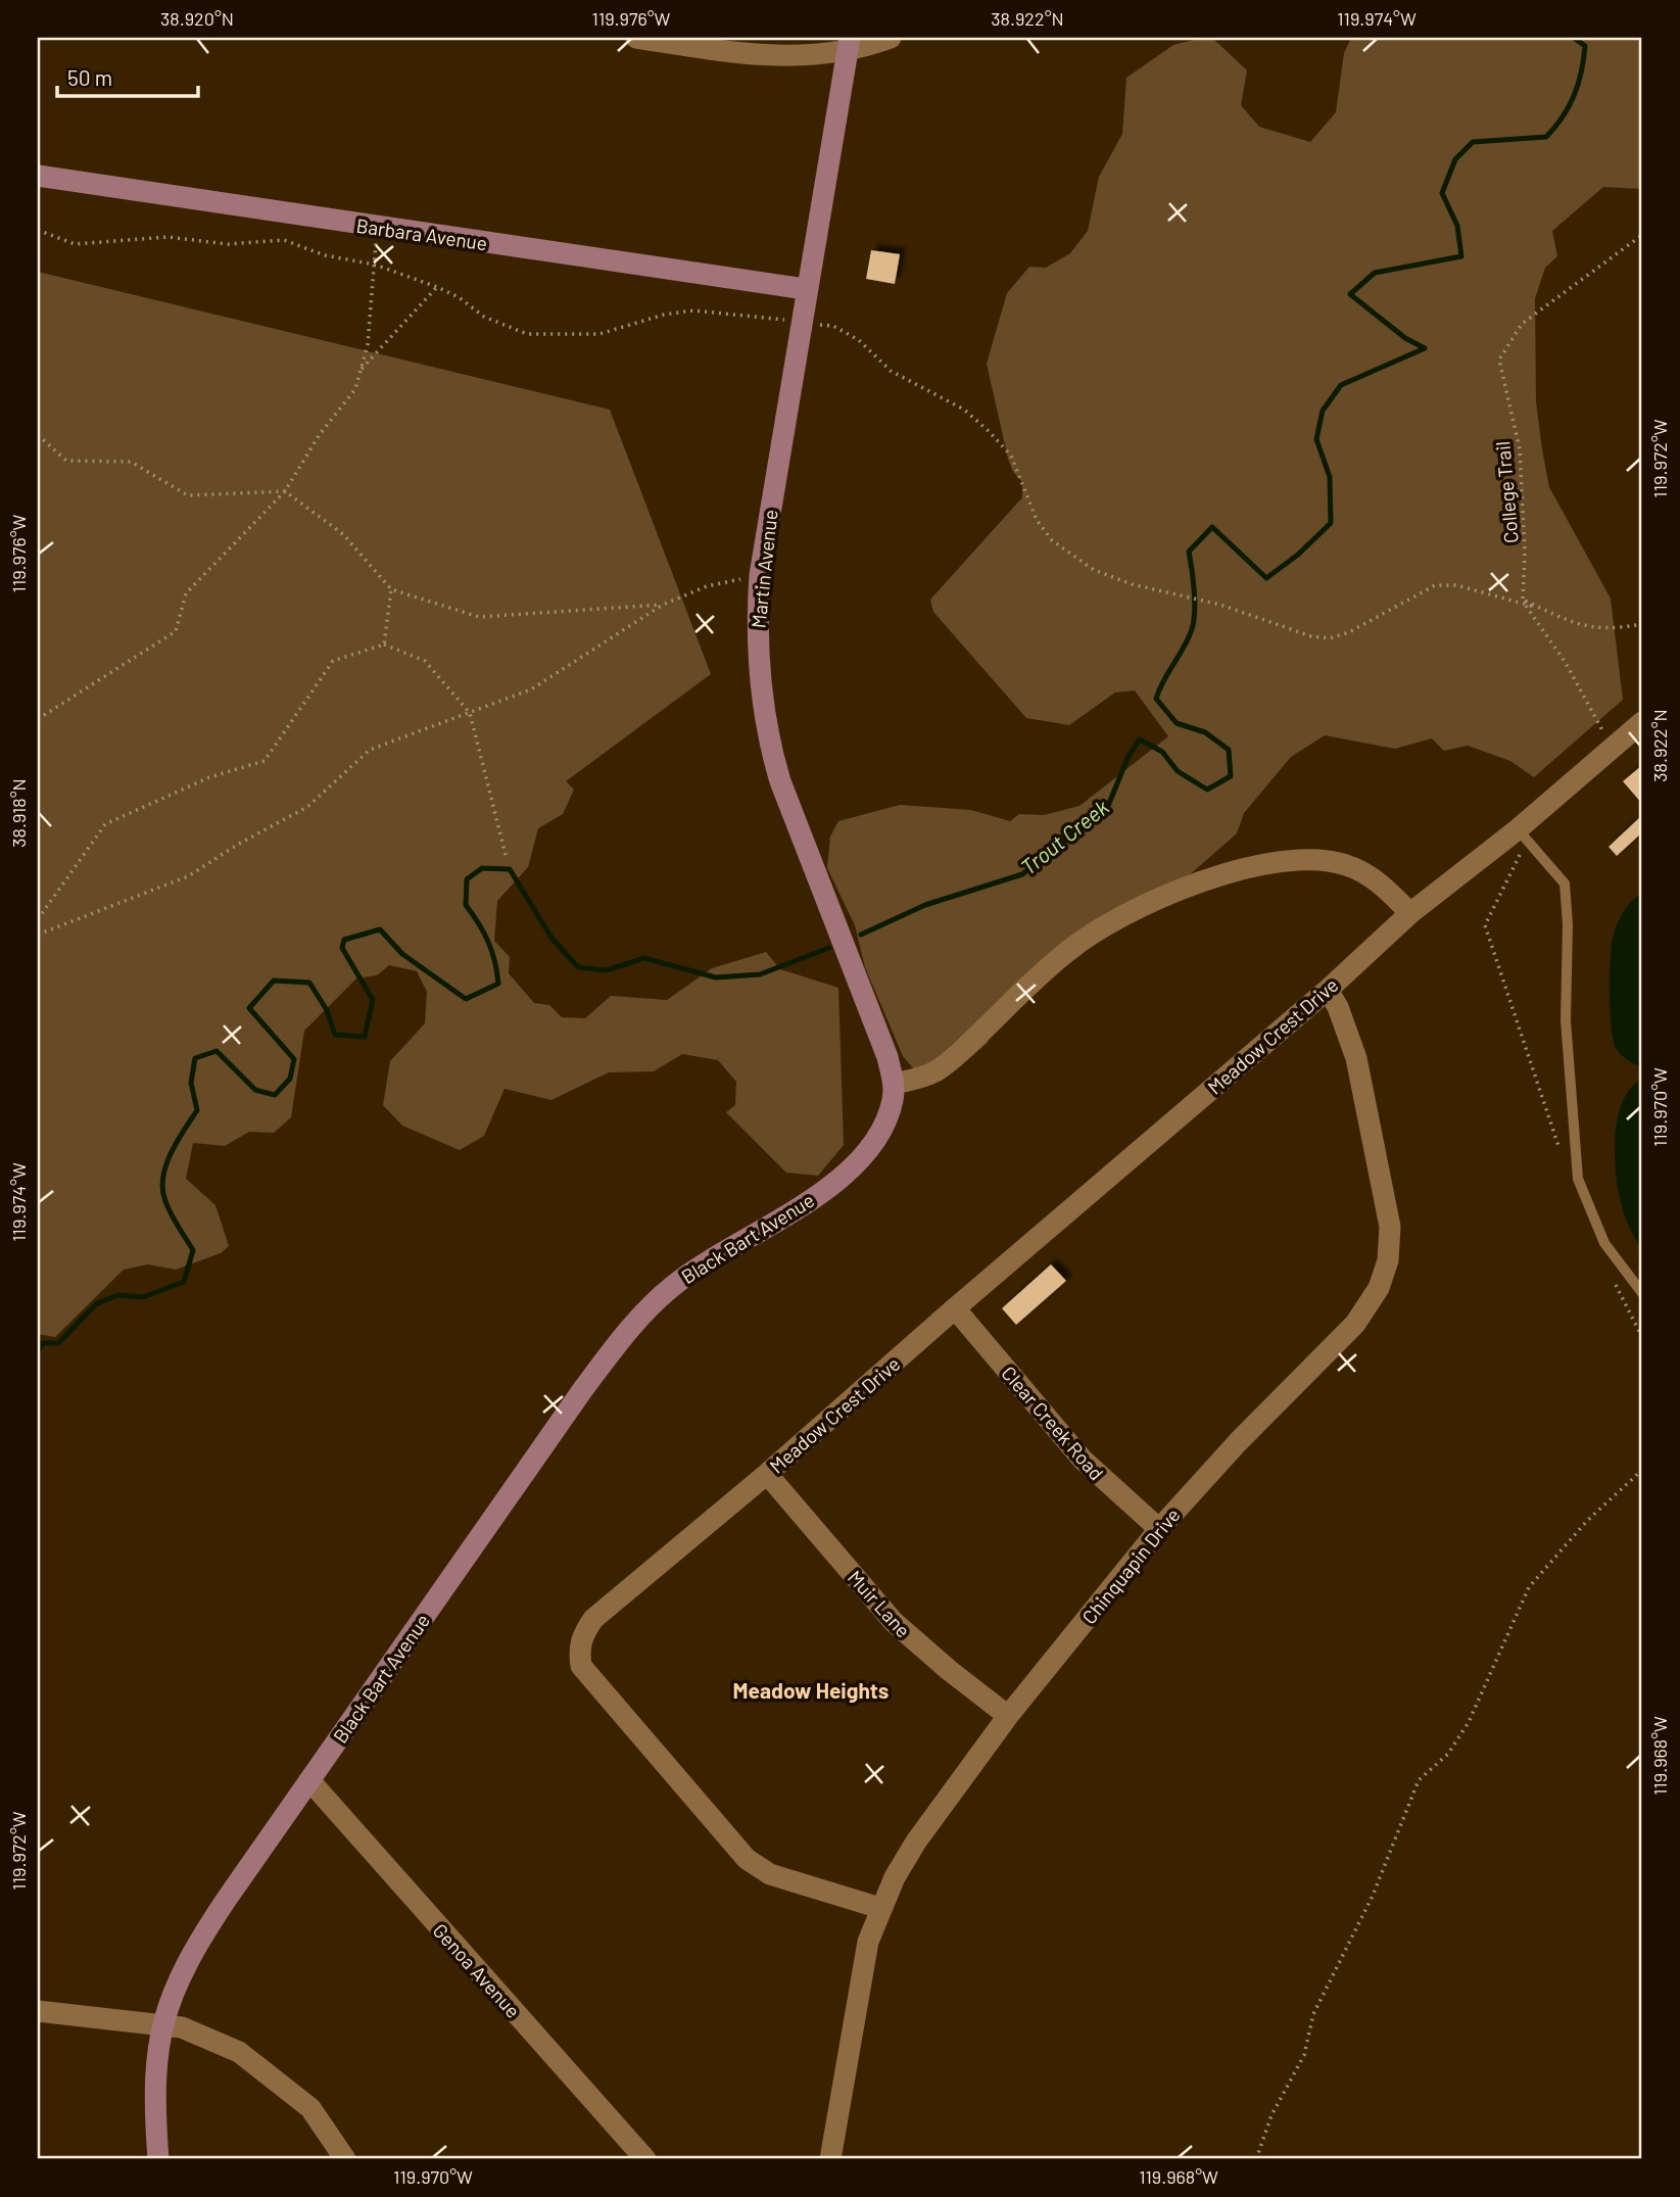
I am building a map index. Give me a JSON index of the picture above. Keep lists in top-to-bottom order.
{
  "streets": {
    "street": [
      "Barbara Avenue",
      "Martin Avenue",
      "Meadow Crest Drive",
      "Black Bart Avenue",
      "Clear Creek Road",
      "Chinquapin Drive",
      "Muir Lane",
      "Genoa Avenue"
    ],
    "path": ["College Trail"]
  },
  "crossings": [
    ["Barbara Avenue", "Martin Avenue"],
    ["Martin Avenue", "Black Bart Avenue"],
    ["Meadow Crest Drive", "Clear Creek Road"],
    ["Meadow Crest Drive", "Chinquapin Drive"],
    ["Meadow Crest Drive", "Muir Lane"],
    ["Black Bart Avenue", "Genoa Avenue"],
    ["Clear Creek Road", "Chinquapin Drive"],
    ["Chinquapin Drive", "Muir Lane"]
  ],
  "districts": ["Meadow Heights"],
  "water": ["Trout Creek"],
  "scale_bar": "50 m",
  "coordinates": [
    "38.920°N",
    "119.976°W",
    "38.922°N",
    "119.974°W",
    "119.972°W",
    "38.918°N",
    "119.970°W",
    "119.968°W"
  ]
}
